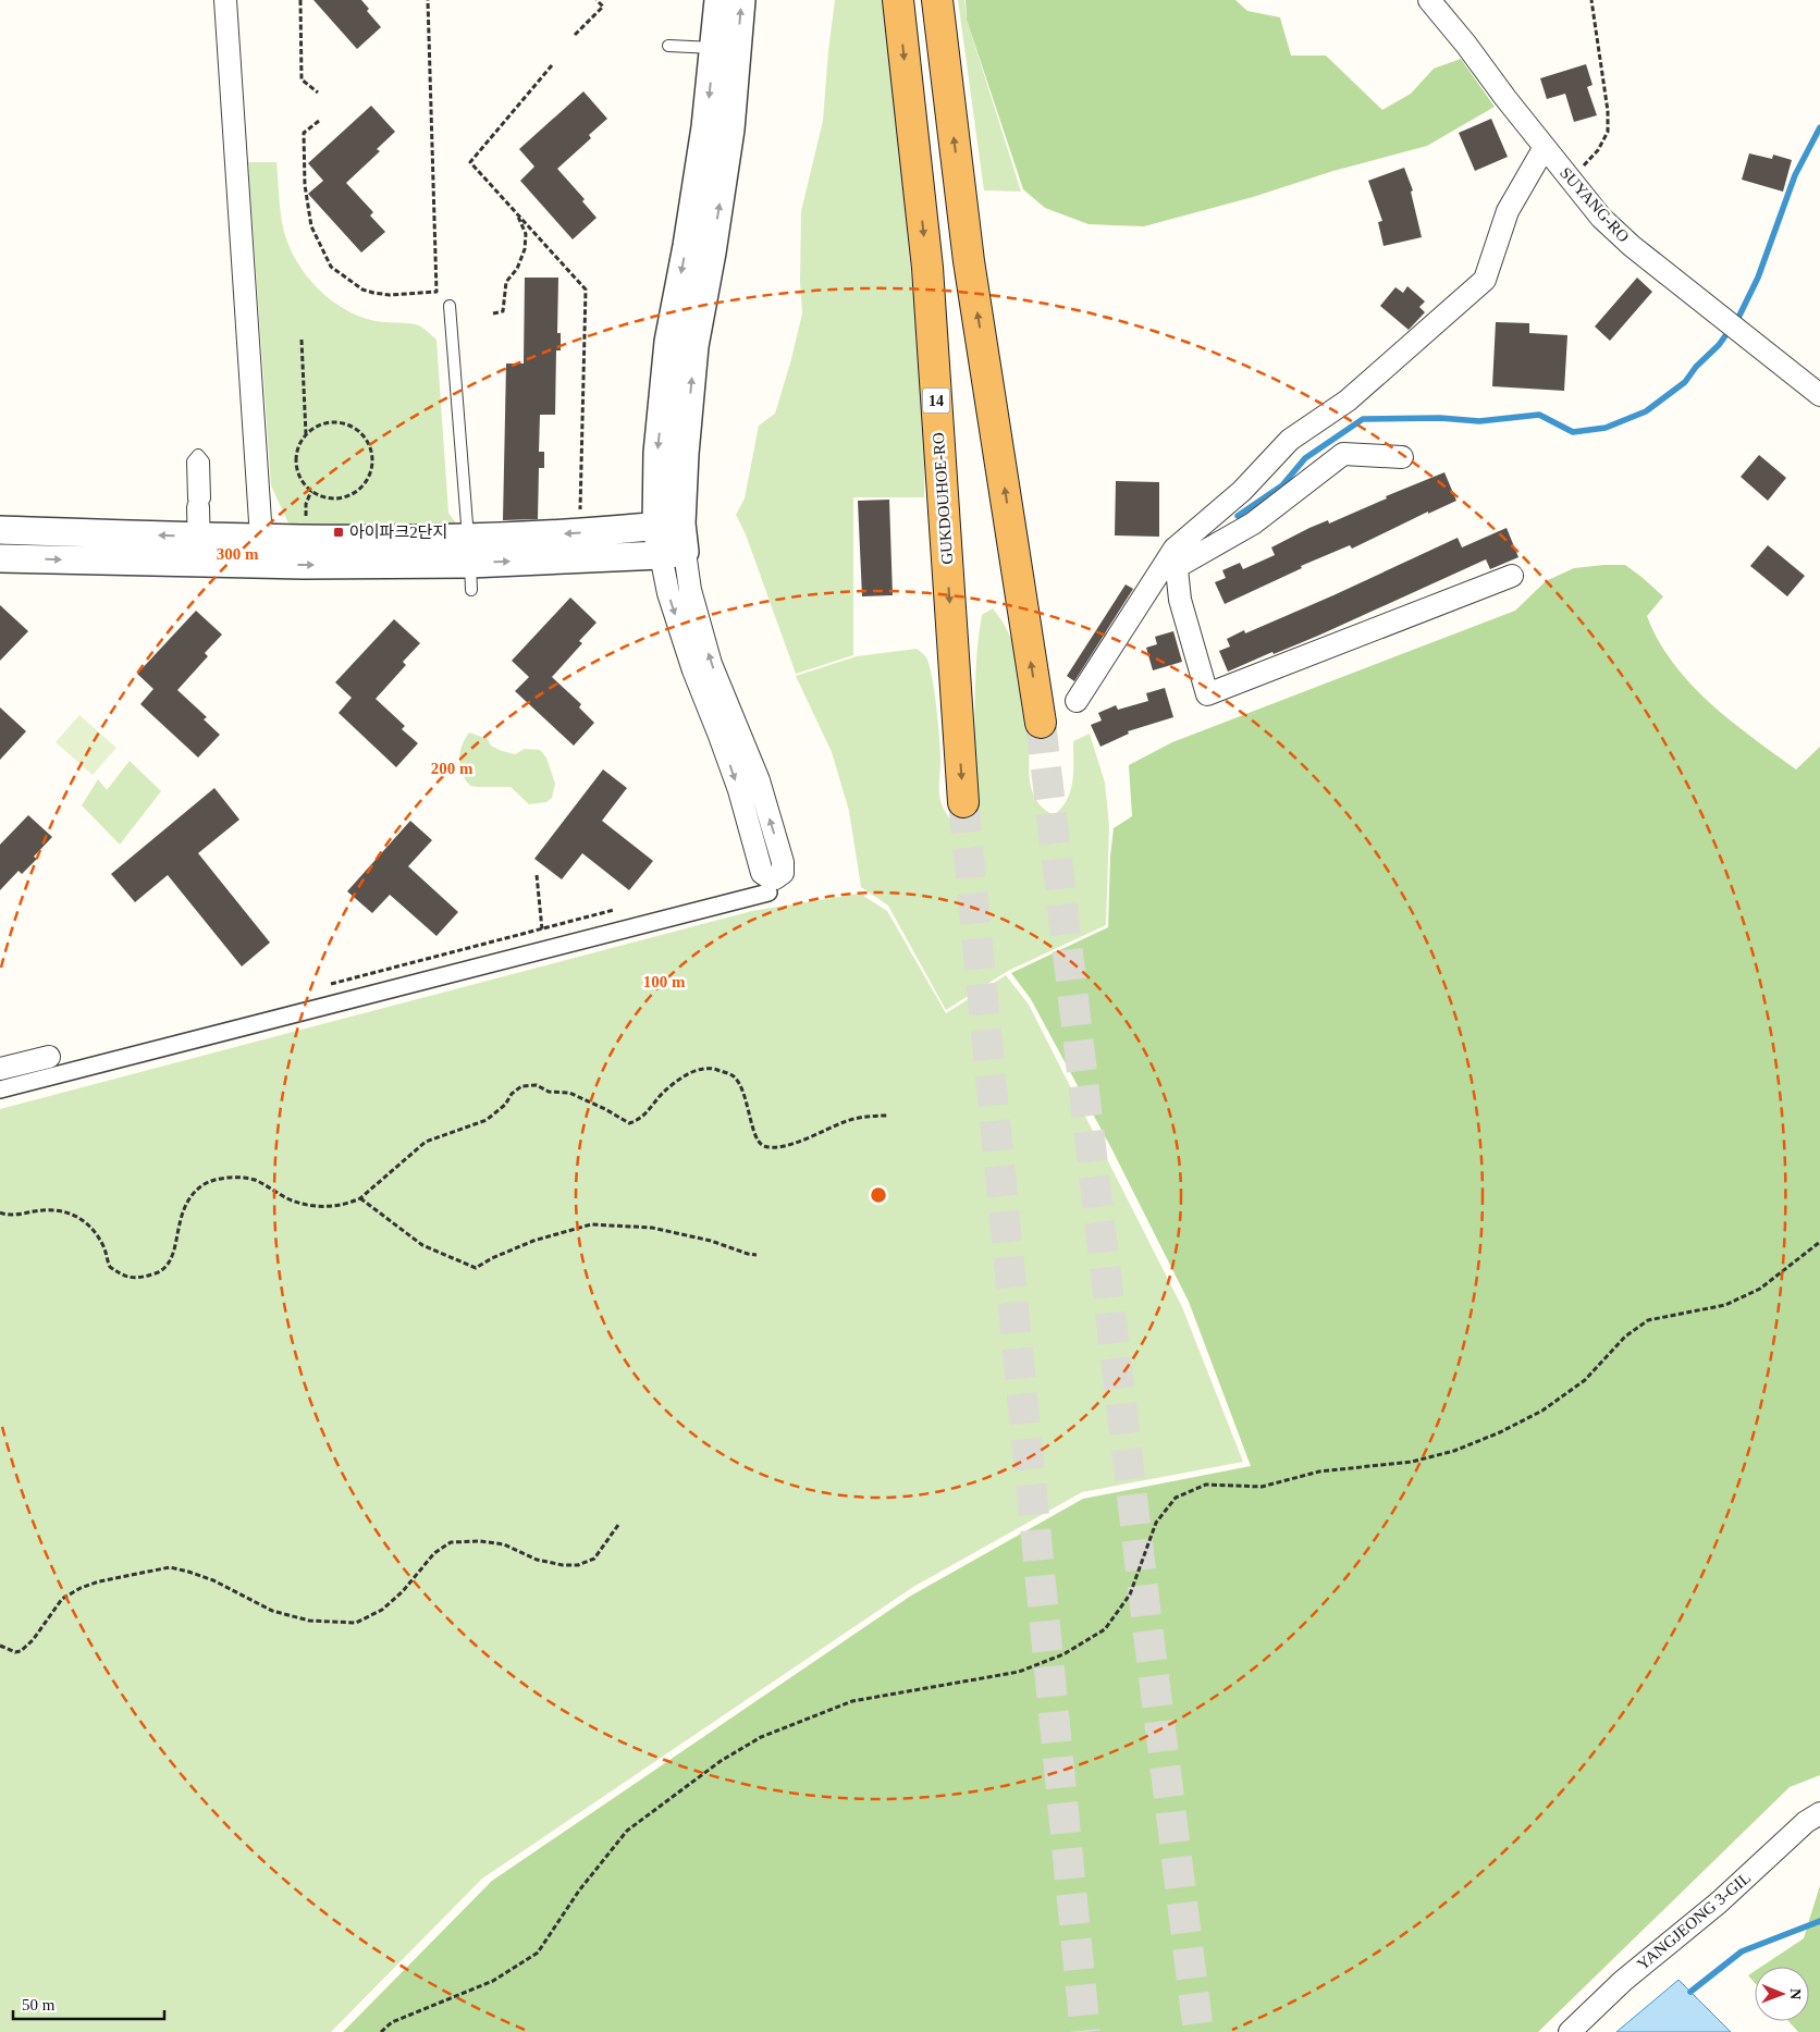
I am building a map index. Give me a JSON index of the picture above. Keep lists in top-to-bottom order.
{
  "streets": {
    "highway": ["14", "GUKDOUHOE-RO"],
    "street": ["SUYANG-RO", "YANGJEONG 3-GIL"]
  },
  "places": {
    "transit": ["아이파크2단지"]
  },
  "scale_bar": "50 m",
  "north": "right",
  "rings": ["300 m", "200 m", "100 m"]
}
